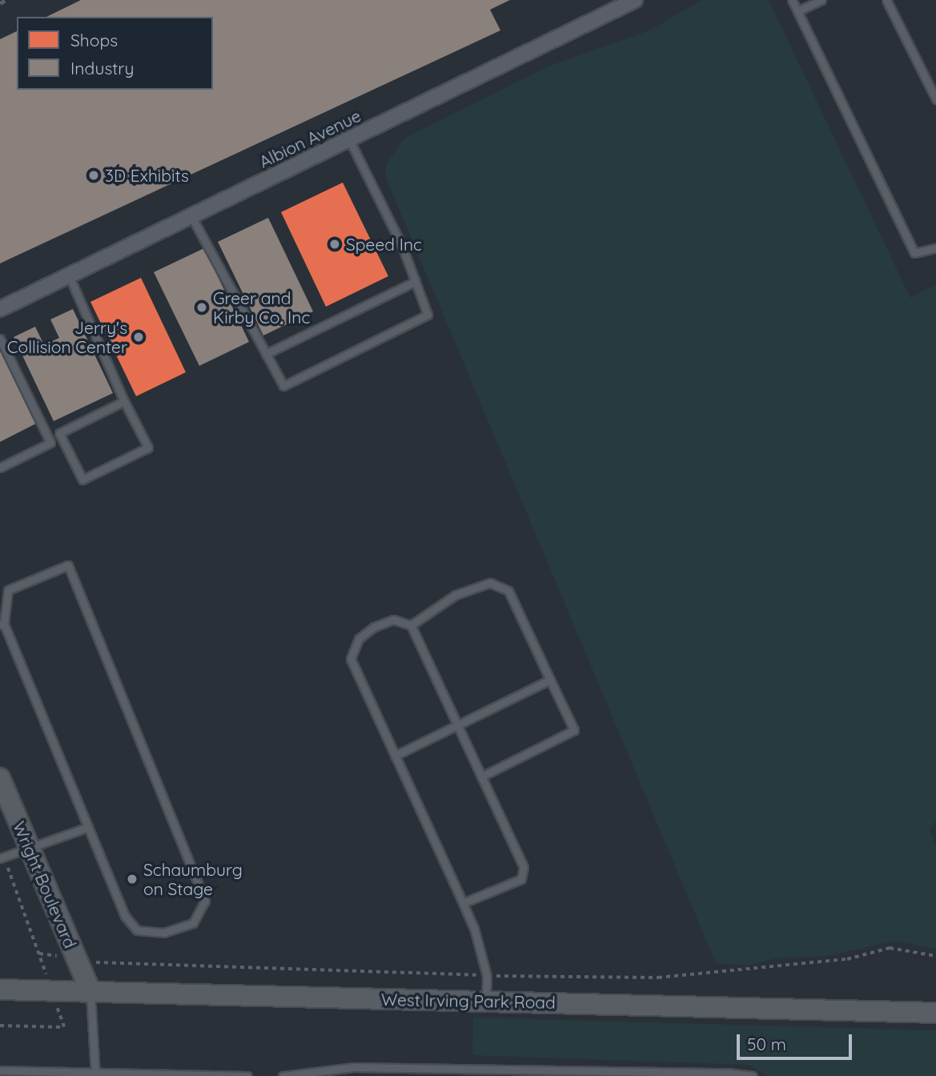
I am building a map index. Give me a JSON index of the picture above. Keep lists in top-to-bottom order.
{
  "streets": {
    "main road": ["Wright Boulevard", "West Irving Park Road"],
    "street": ["Albion Avenue"]
  },
  "crossings": [
    ["Wright Boulevard", "West Irving Park Road"]
  ],
  "places": [
    "3D Exhibits",
    "Speed Inc",
    "Greer and Kirby Co. Inc",
    "Jerry's Collision Center",
    "Schaumburg on Stage"
  ],
  "legend": ["Shops", "Industry"],
  "scale_bar": "50 m"
}
